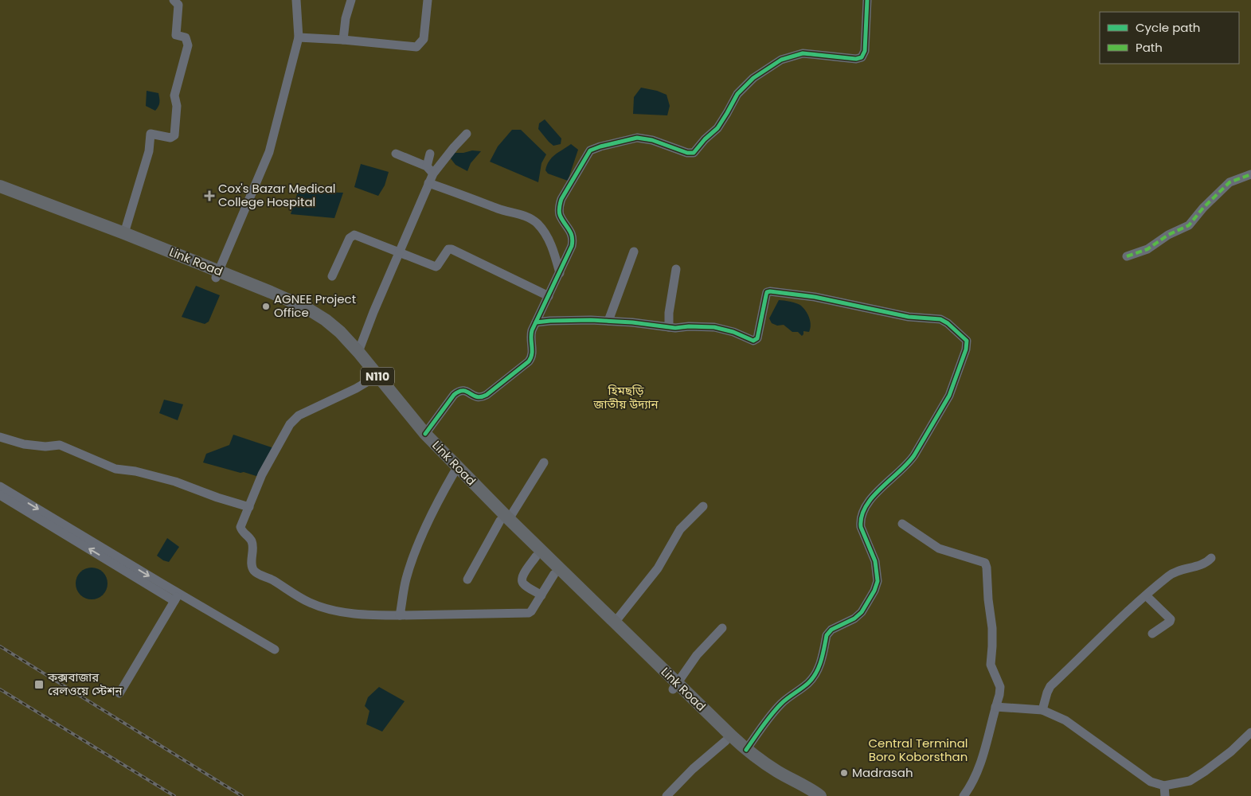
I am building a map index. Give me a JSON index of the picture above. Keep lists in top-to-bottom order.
{
  "streets": {
    "highway": ["Link Road", "N110"]
  },
  "parks": ["হিমছড়ি জাতীয় উদ্যান", "Central Terminal Boro Koborsthan"],
  "places": {
    "health": ["Cox's Bazar Medical College Hospital"],
    "other": ["AGNEE Project Office", "Madrasah"],
    "transit": ["কক্সবাজার রেলওয়ে স্টেশন"]
  },
  "legend": ["Cycle path", "Path"]
}
